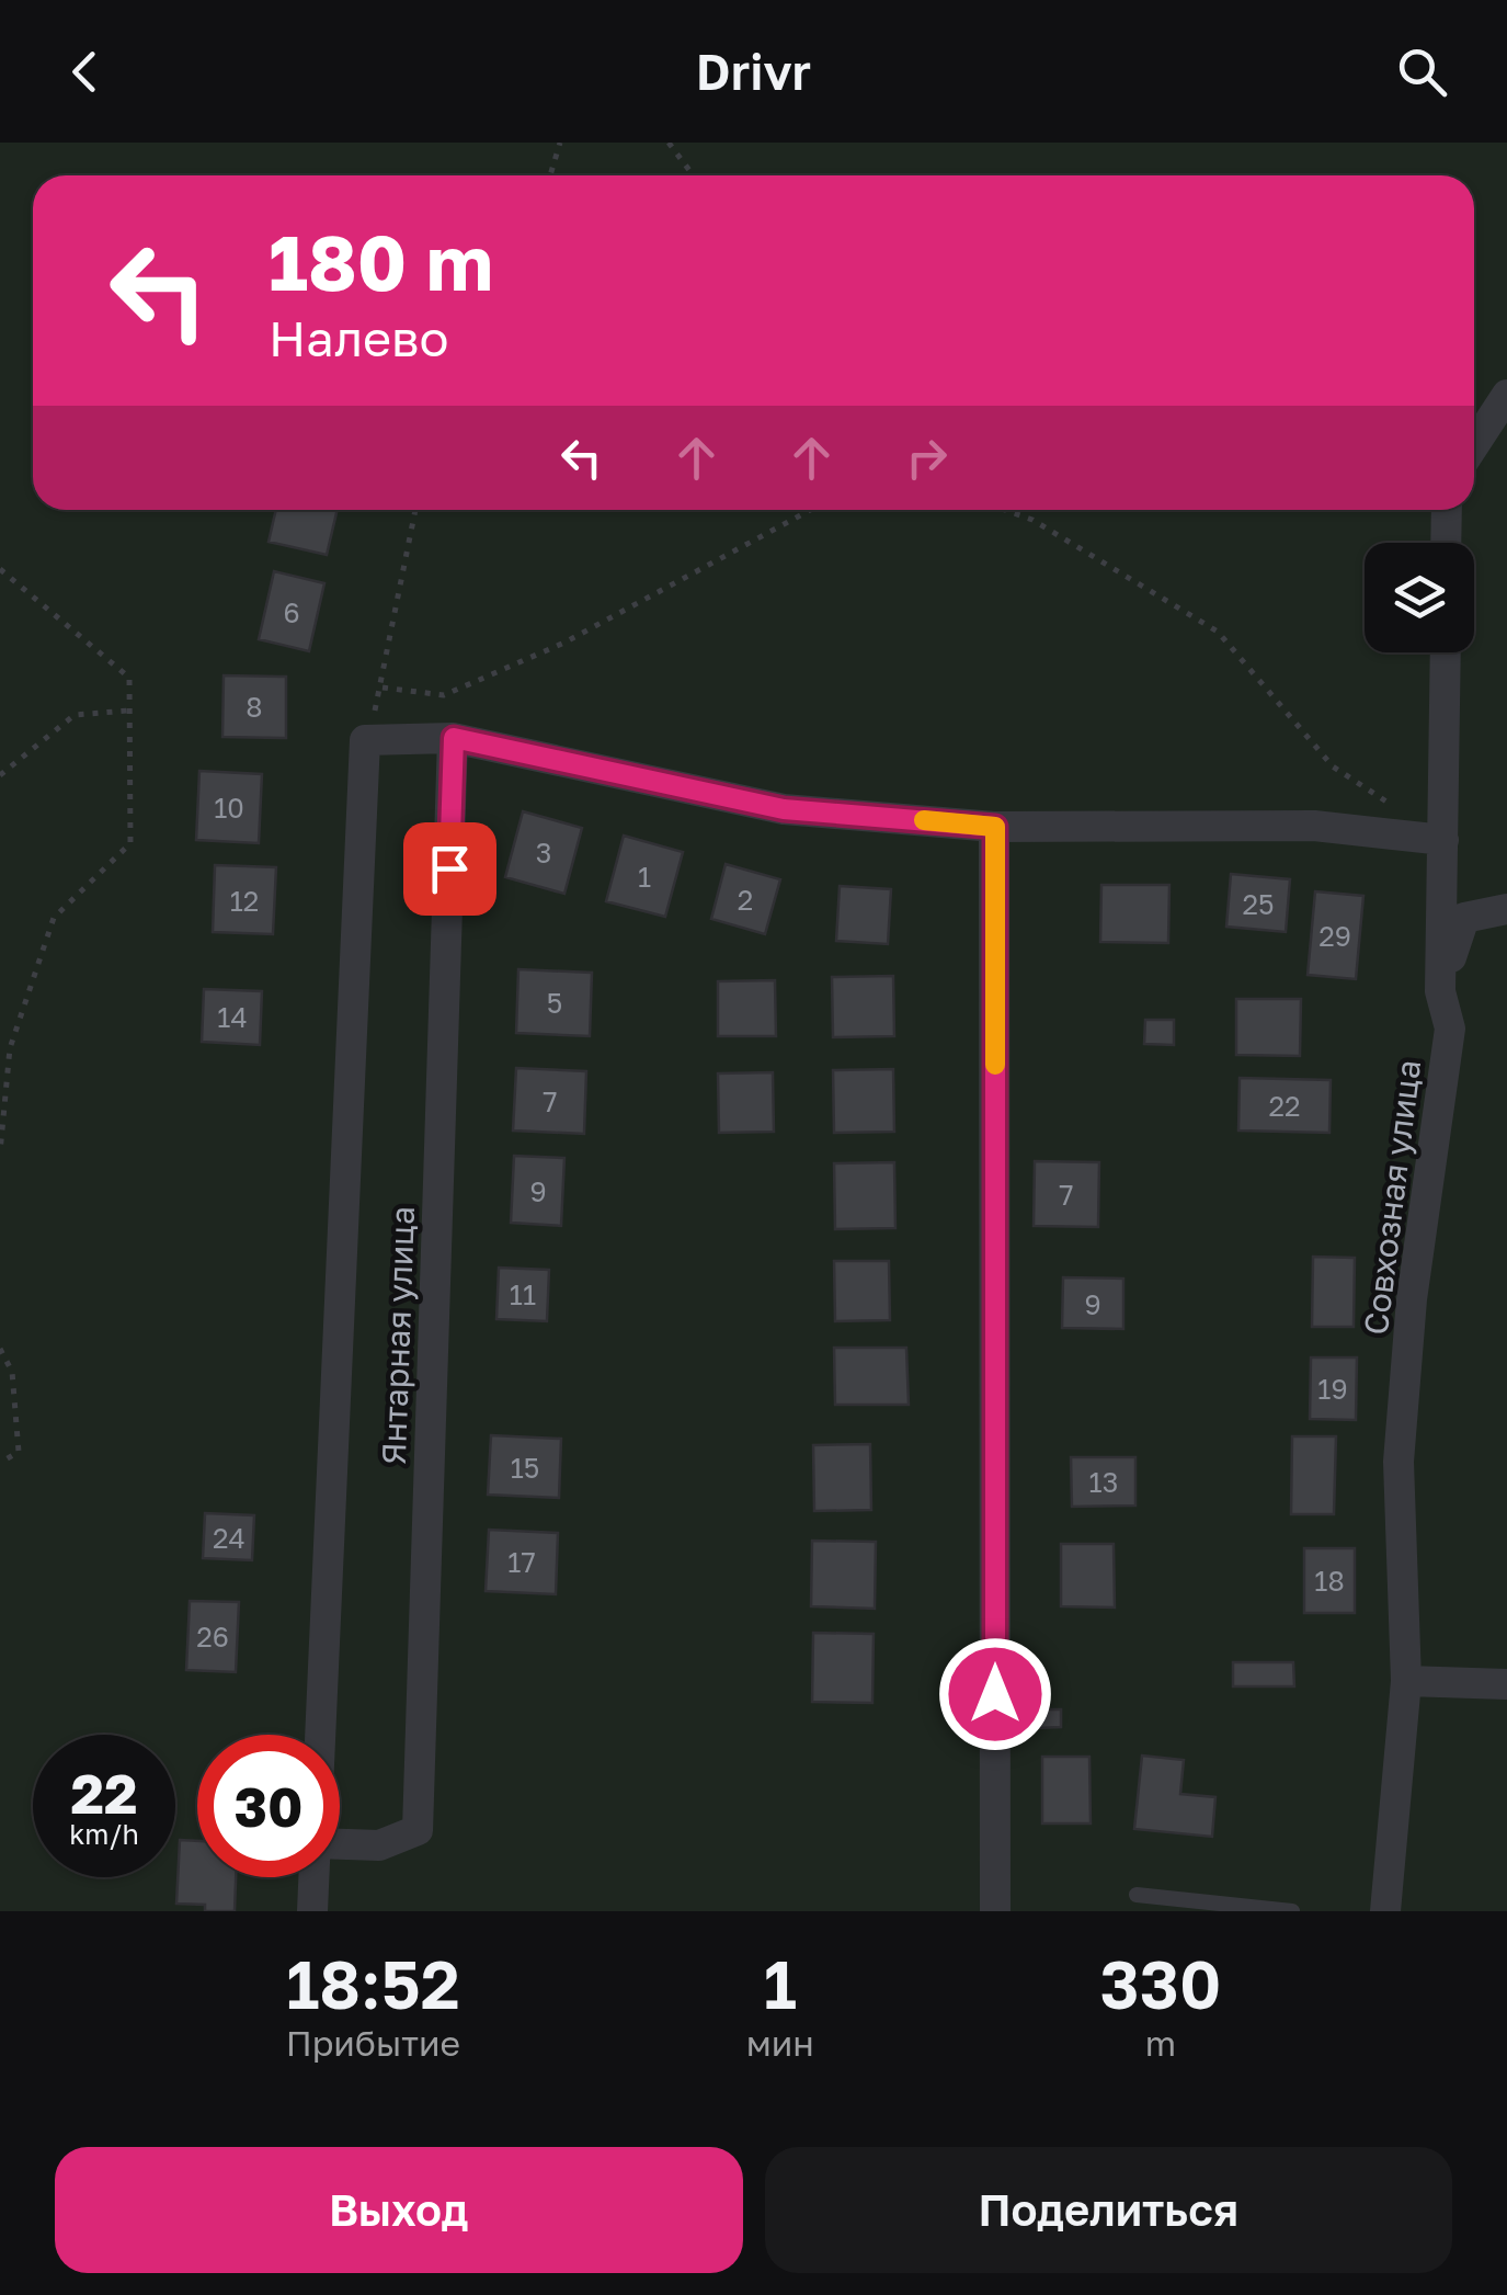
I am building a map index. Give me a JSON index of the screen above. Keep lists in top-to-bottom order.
{
  "streets": {
    "street": ["Совхозная улица", "Янтарная улица"]
  },
  "house_numbers": [
    "6",
    "8",
    "10",
    "3",
    "1",
    "2",
    "12",
    "25",
    "29",
    "5",
    "14",
    "7",
    "22",
    "9",
    "7",
    "11",
    "9",
    "19",
    "15",
    "13",
    "24",
    "17",
    "18",
    "26"
  ],
  "page": {
    "header": "Drivr",
    "turn": ["180 m", "Налево"],
    "speed": "22 km/h",
    "limit": "30",
    "eta": [
      "18:52",
      "Прибытие",
      "1",
      "мин",
      "330",
      "m"
    ],
    "buttons": ["Выход", "Поделиться"]
  }
}
